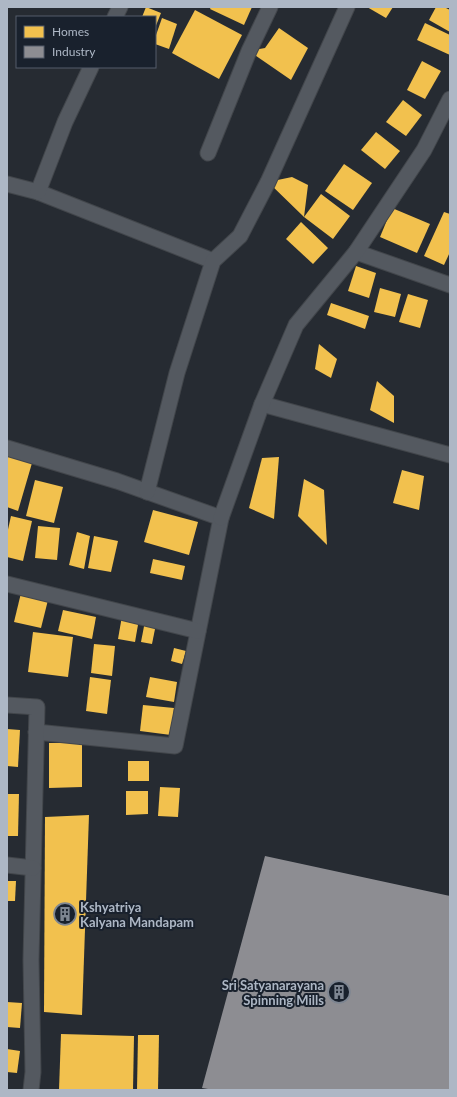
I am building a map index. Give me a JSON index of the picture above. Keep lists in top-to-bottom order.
{
  "places": {
    "building": ["Kshyatriya Kalyana Mandapam", "Sri Satyanarayana Spinning Mills"]
  },
  "legend": ["Homes", "Industry"]
}
